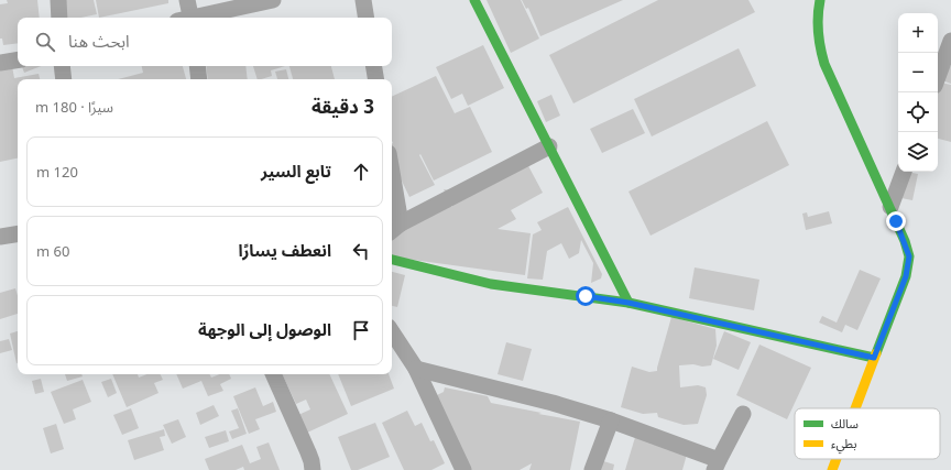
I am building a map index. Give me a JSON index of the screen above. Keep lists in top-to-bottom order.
{
  "legend": ["سالك", "بطيء"],
  "page": {
    "map_buttons": ["+", "−"],
    "search": "ابحث هنا",
    "heading": ["3 دقيقة", "سيرًا · 180 m"],
    "list": [
      ["تابع السير", "120 m"],
      ["انعطف يسارًا", "60 m"],
      "الوصول إلى الوجهة"
    ]
  }
}
